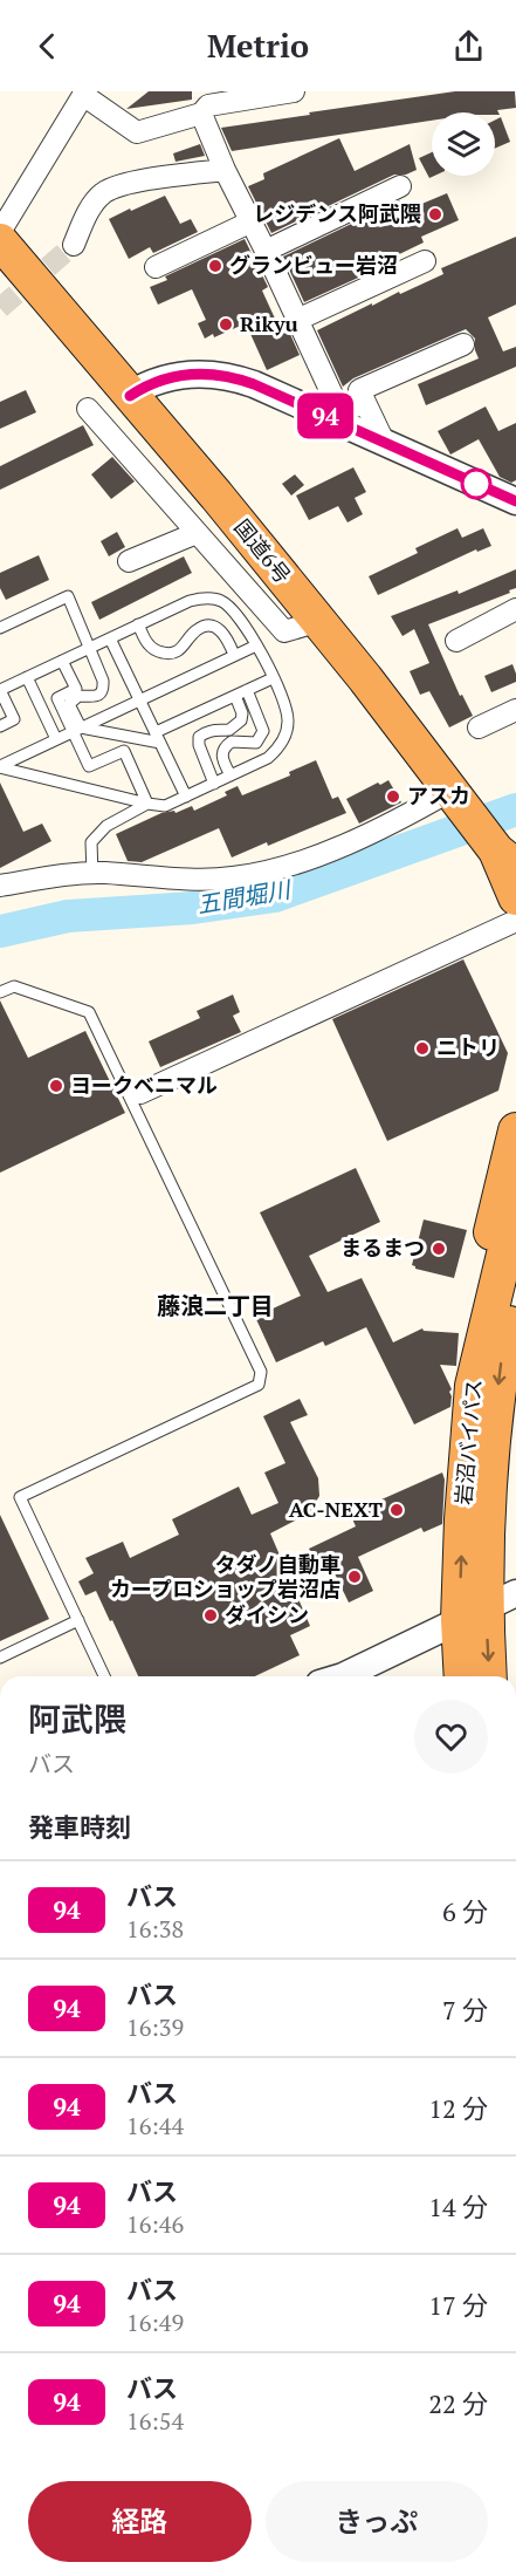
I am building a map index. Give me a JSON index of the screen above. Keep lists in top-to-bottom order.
{
  "streets": {
    "highway": ["国道6号", "岩沼バイパス"]
  },
  "districts": ["藤浪二丁目"],
  "water": ["五間堀川"],
  "places": [
    "レジデンス阿武隈",
    "グランビュー岩沼",
    "Rikyu",
    "アスカ",
    "ニトリ",
    "ヨークベニマル",
    "まるまつ",
    "AC-NEXT",
    "タダノ自動車 カープロショップ岩沼店",
    "ダイシン"
  ],
  "lines": ["bus line 94"],
  "page": {
    "header": "Metrio",
    "on_map": "94",
    "heading": [
      ["阿武隈", "バス"],
      "発車時刻"
    ],
    "list": [
      {
        "mark": "94",
        "name": "バス",
        "note": "16:38",
        "value": "6 分"
      },
      {
        "mark": "94",
        "name": "バス",
        "note": "16:39",
        "value": "7 分"
      },
      {
        "mark": "94",
        "name": "バス",
        "note": "16:44",
        "value": "12 分"
      },
      {
        "mark": "94",
        "name": "バス",
        "note": "16:46",
        "value": "14 分"
      },
      {
        "mark": "94",
        "name": "バス",
        "note": "16:49",
        "value": "17 分"
      },
      {
        "mark": "94",
        "name": "バス",
        "note": "16:54",
        "value": "22 分"
      }
    ],
    "buttons": ["経路", "きっぷ"]
  }
}
